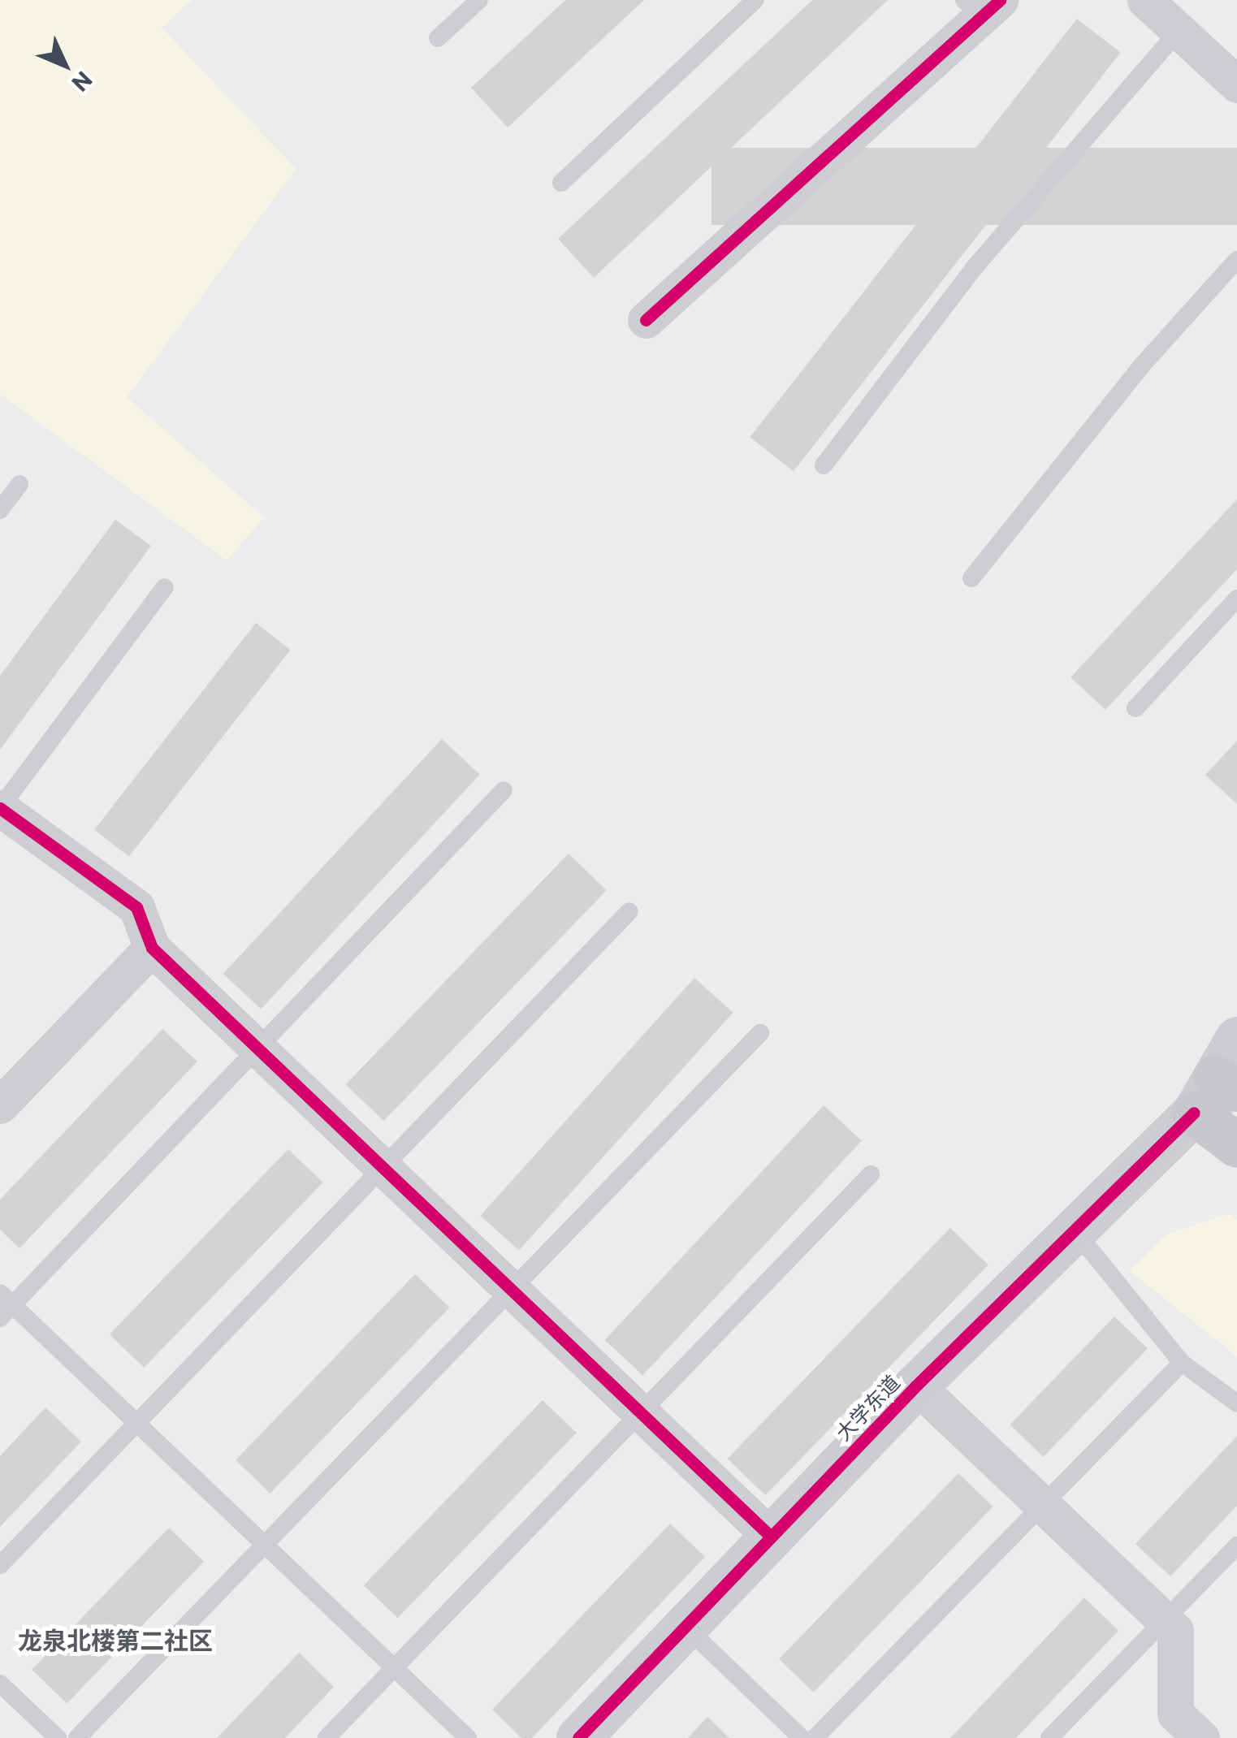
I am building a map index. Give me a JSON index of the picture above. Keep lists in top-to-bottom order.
{
  "streets": {
    "street": ["大学东道"]
  },
  "districts": ["龙泉北楼第二社区"],
  "north": "bottom right"
}
